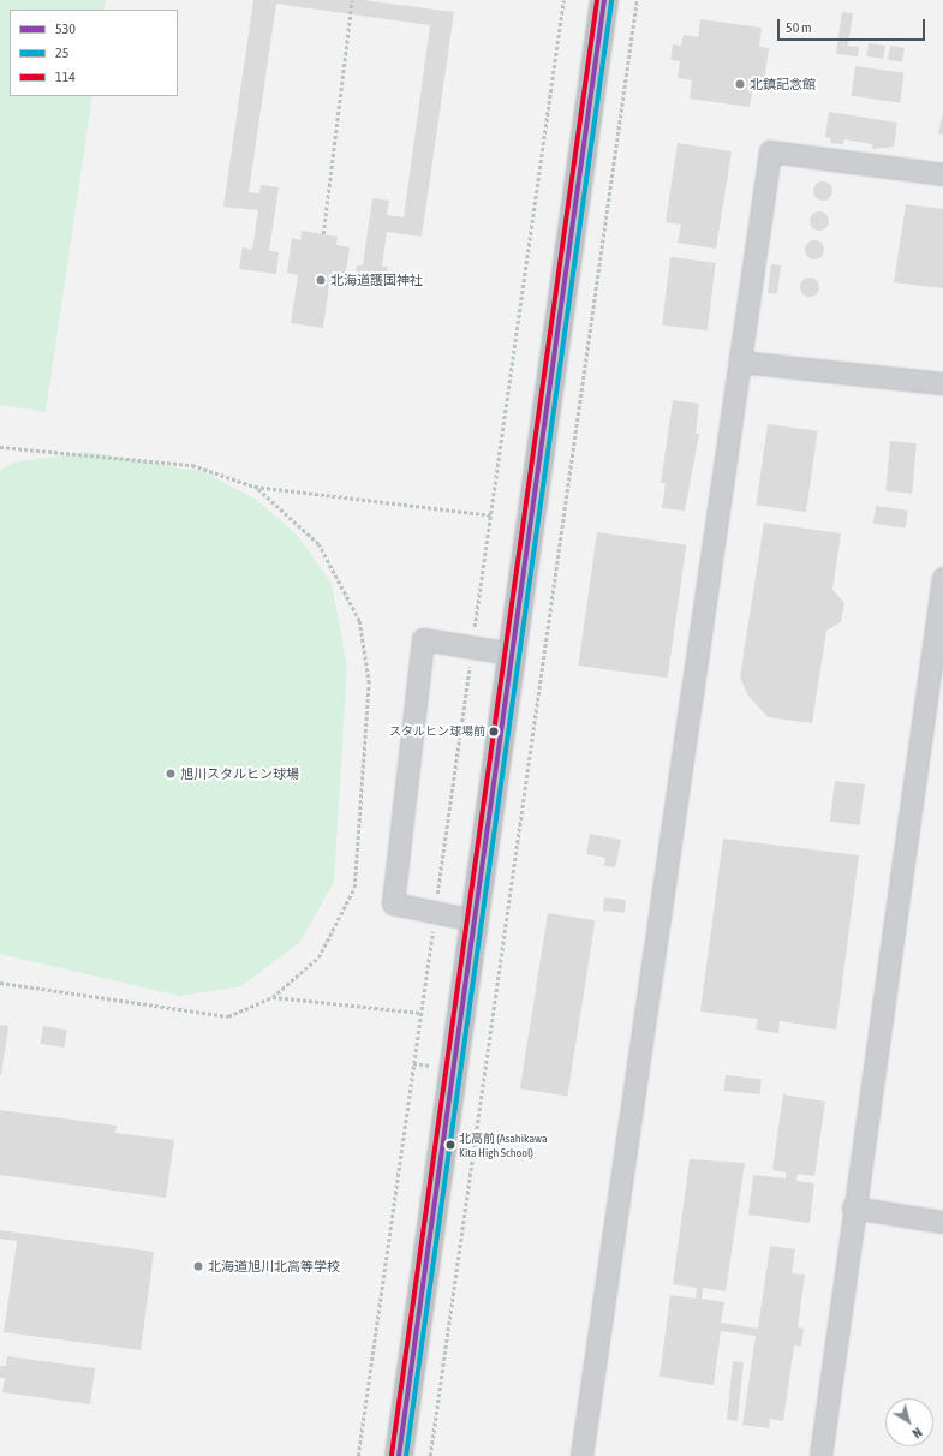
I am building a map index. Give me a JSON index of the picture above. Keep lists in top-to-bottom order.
{
  "places": [
    "北鎮記念館",
    "北海道護国神社",
    "スタルヒン球場前",
    "旭川スタルヒン球場",
    "北高前 (Asahikawa Kita High School)",
    "北海道旭川北高等学校"
  ],
  "lines": ["transit line 530", "transit line 114", "transit line 25"],
  "legend": ["530", "25", "114"],
  "scale_bar": "50 m",
  "north": "bottom right"
}
